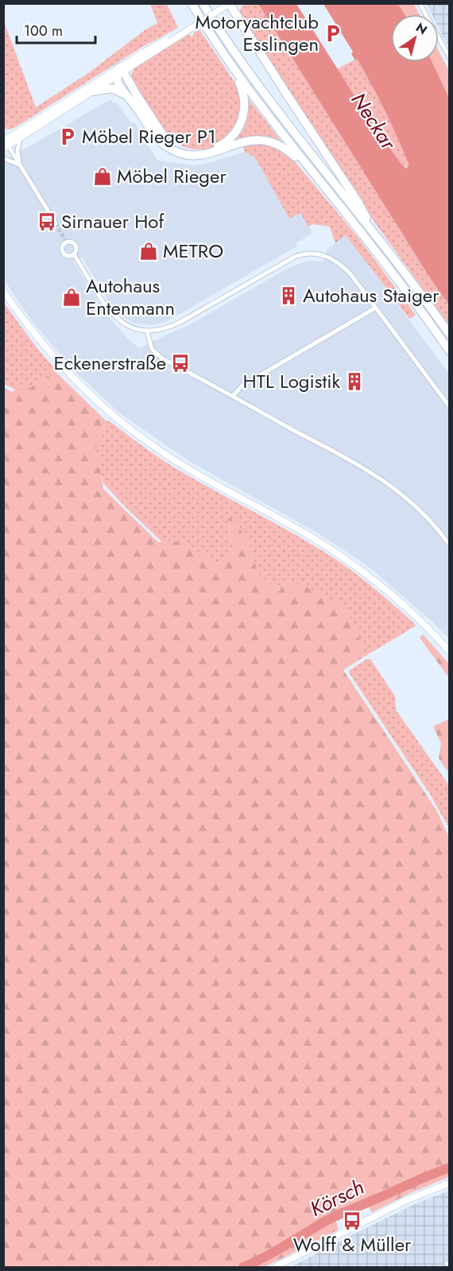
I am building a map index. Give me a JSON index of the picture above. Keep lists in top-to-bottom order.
{
  "water": ["Neckar", "Körsch"],
  "places": {
    "parking": ["Motoryachtclub Esslingen", "Möbel Rieger P1"],
    "shop": ["Möbel Rieger", "METRO", "Autohaus Entenmann"],
    "bus stop": ["Sirnauer Hof", "Eckenerstraße", "Wolff & Müller"],
    "building": ["Autohaus Staiger", "HTL Logistik"]
  },
  "scale_bar": "100 m",
  "north": "top right"
}
